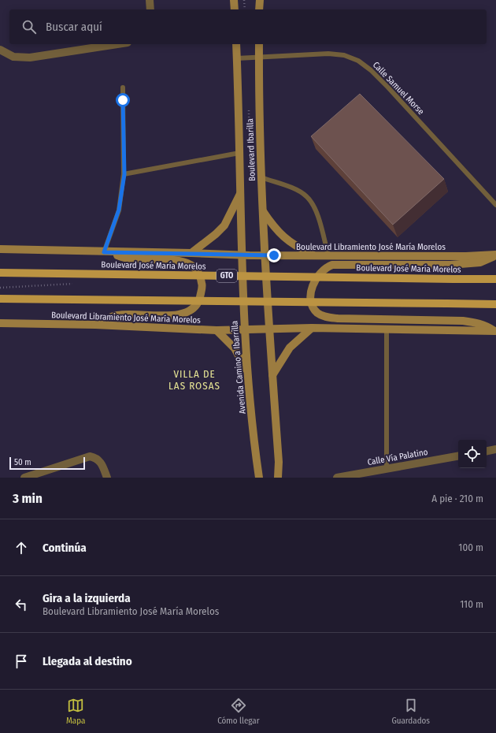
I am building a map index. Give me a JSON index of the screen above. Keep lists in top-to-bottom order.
{
  "streets": {
    "main road": ["Boulevard José María Morelos", "GTO"],
    "street": [
      "Boulevard Ibarilla",
      "Boulevard Libramiento José María Morelos",
      "Avenida Camino a Ibarrilla",
      "Calle Vía Palatino"
    ],
    "lane": ["Calle Samuel Morse"]
  },
  "crossings": [
    ["Calle Samuel Morse", "Boulevard Ibarilla"],
    ["Boulevard Ibarilla", "Boulevard Libramiento José María Morelos"],
    ["Boulevard Ibarilla", "Avenida Camino a Ibarrilla"],
    ["Boulevard Libramiento José María Morelos", "Avenida Camino a Ibarrilla"]
  ],
  "districts": ["VILLA DE LAS ROSAS"],
  "scale_bar": "50 m",
  "page": {
    "search": "Buscar aquí",
    "scale": "50 m",
    "heading": ["3 min", "A pie · 210 m"],
    "list": [
      ["Continúa", "100 m"],
      ["Gira a la izquierda", "Boulevard Libramiento José María Morelos", "110 m"],
      "Llegada al destino"
    ],
    "nav": ["Mapa", "Cómo llegar", "Guardados"]
  }
}
